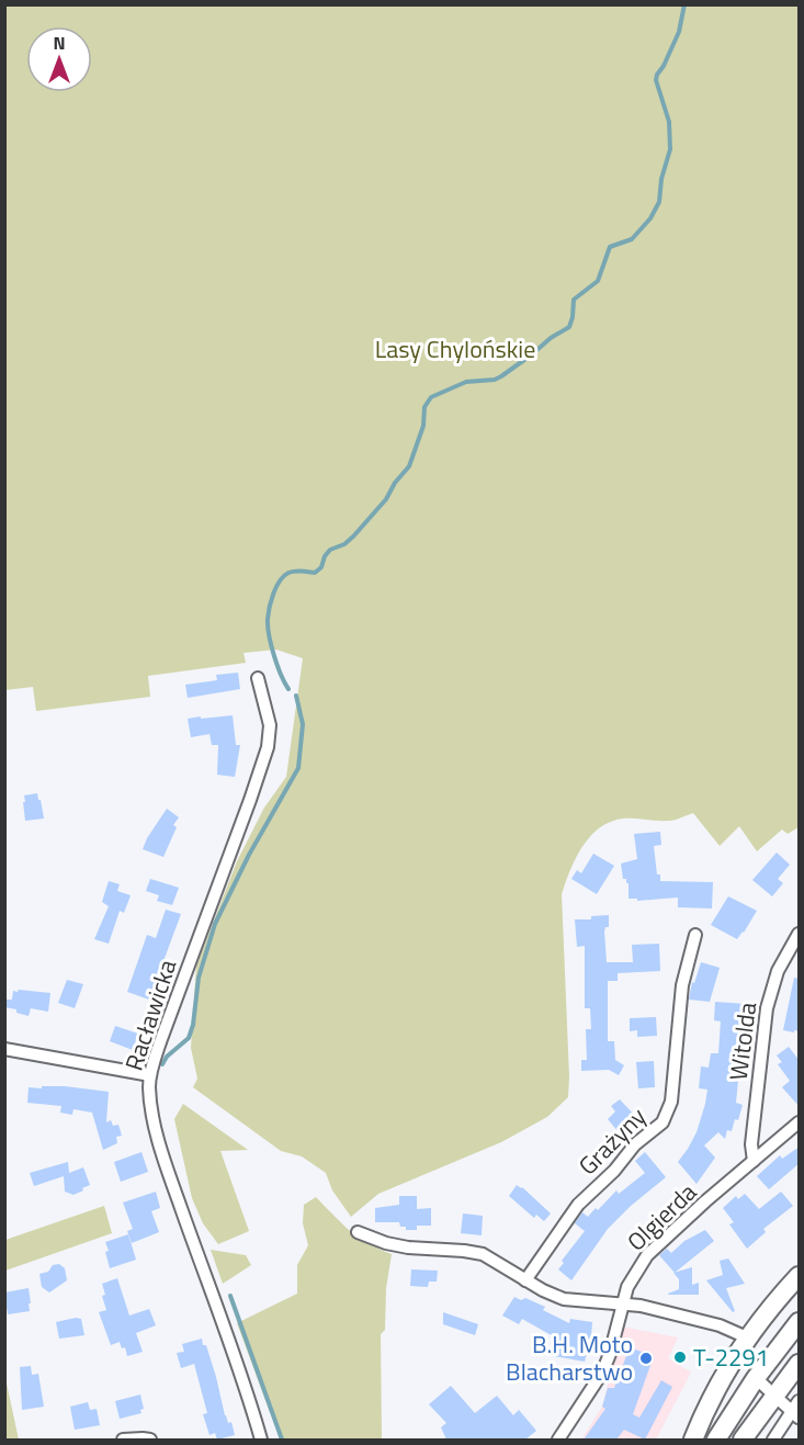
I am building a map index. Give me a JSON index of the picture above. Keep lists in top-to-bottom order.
{
  "streets": {
    "street": [
      "Racławicka",
      "Witolda",
      "Grażyny",
      "Olgierda"
    ]
  },
  "crossings": [
    ["Witolda", "Olgierda"]
  ],
  "parks": ["Lasy Chylońskie"],
  "places": ["T-2291", "B.H. Moto Blacharstwo"],
  "north": "top"
}
